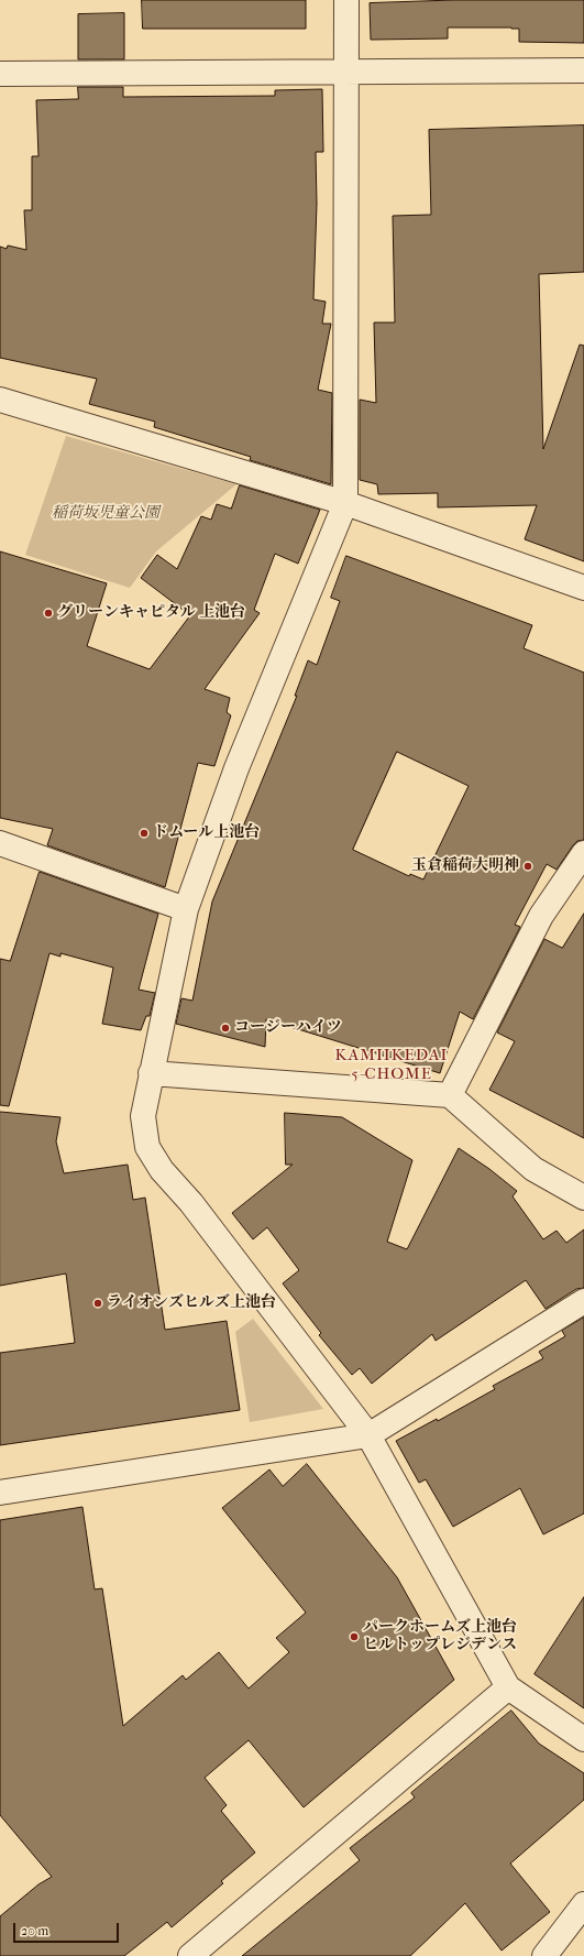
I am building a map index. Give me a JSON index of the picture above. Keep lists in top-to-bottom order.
{
  "districts": ["KAMIIKEDAI 5-CHOME"],
  "parks": ["稲荷坂児童公園"],
  "places": [
    "グリーンキャピタル 上池台",
    "ドムール上池台",
    "玉倉稲荷大明神",
    "コージーハイツ",
    "ライオンズヒルズ上池台",
    "パークホームズ上池台 ヒルトップレジデンス"
  ],
  "scale_bar": "20 m"
}
